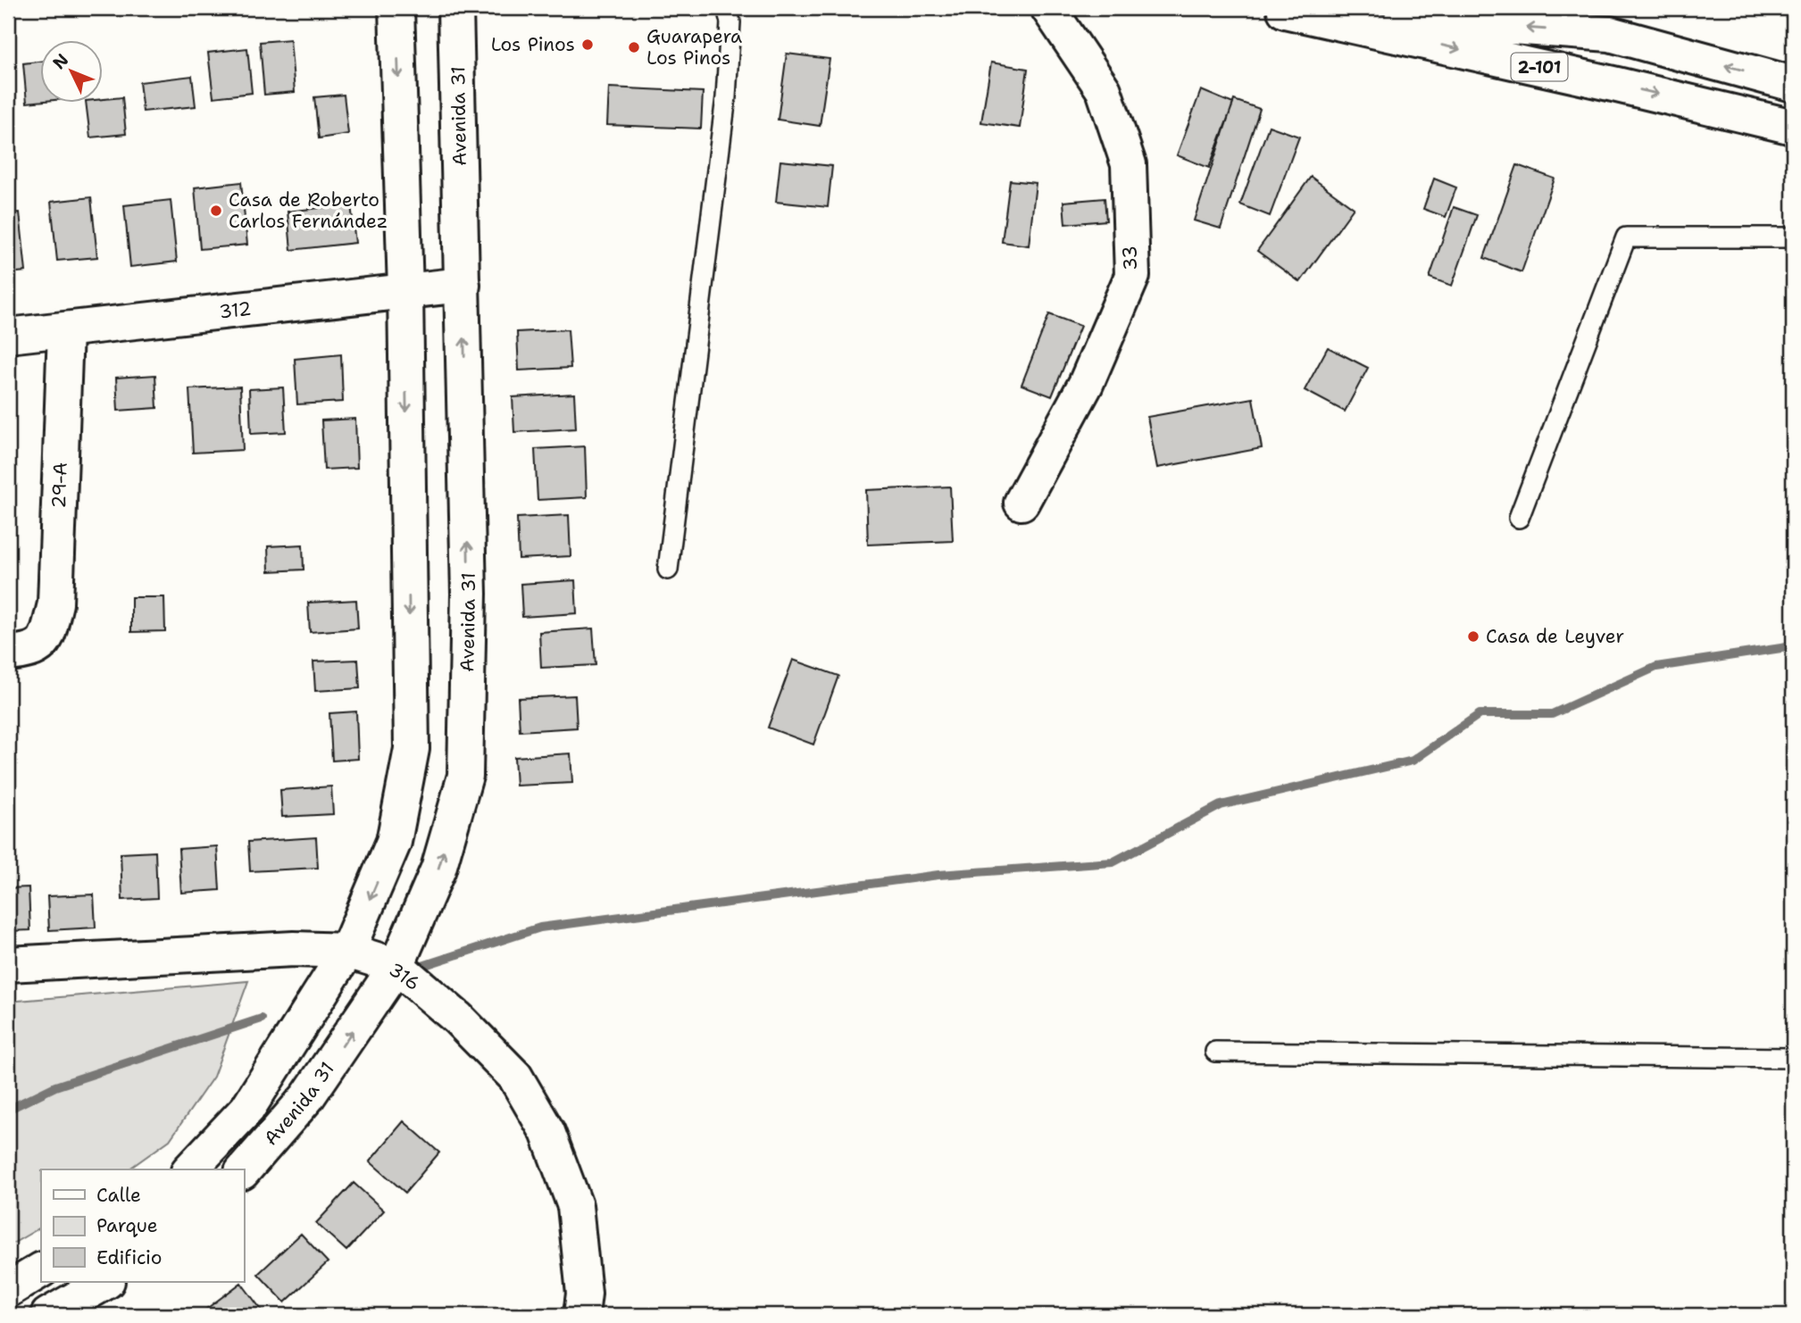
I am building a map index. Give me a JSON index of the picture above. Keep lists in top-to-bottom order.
{
  "streets": {
    "main road": [
      "2-101",
      "Avenida 31",
      "33",
      "312",
      "29-A",
      "316"
    ]
  },
  "crossings": [
    ["Avenida 31", "312"],
    ["Avenida 31", "316"],
    ["312", "29-A"]
  ],
  "places": [
    "Los Pinos",
    "Guarapera Los Pinos",
    "Casa de Roberto Carlos Fernández",
    "Casa de Leyver"
  ],
  "legend": ["Calle", "Parque", "Edificio"],
  "north": "top left"
}
